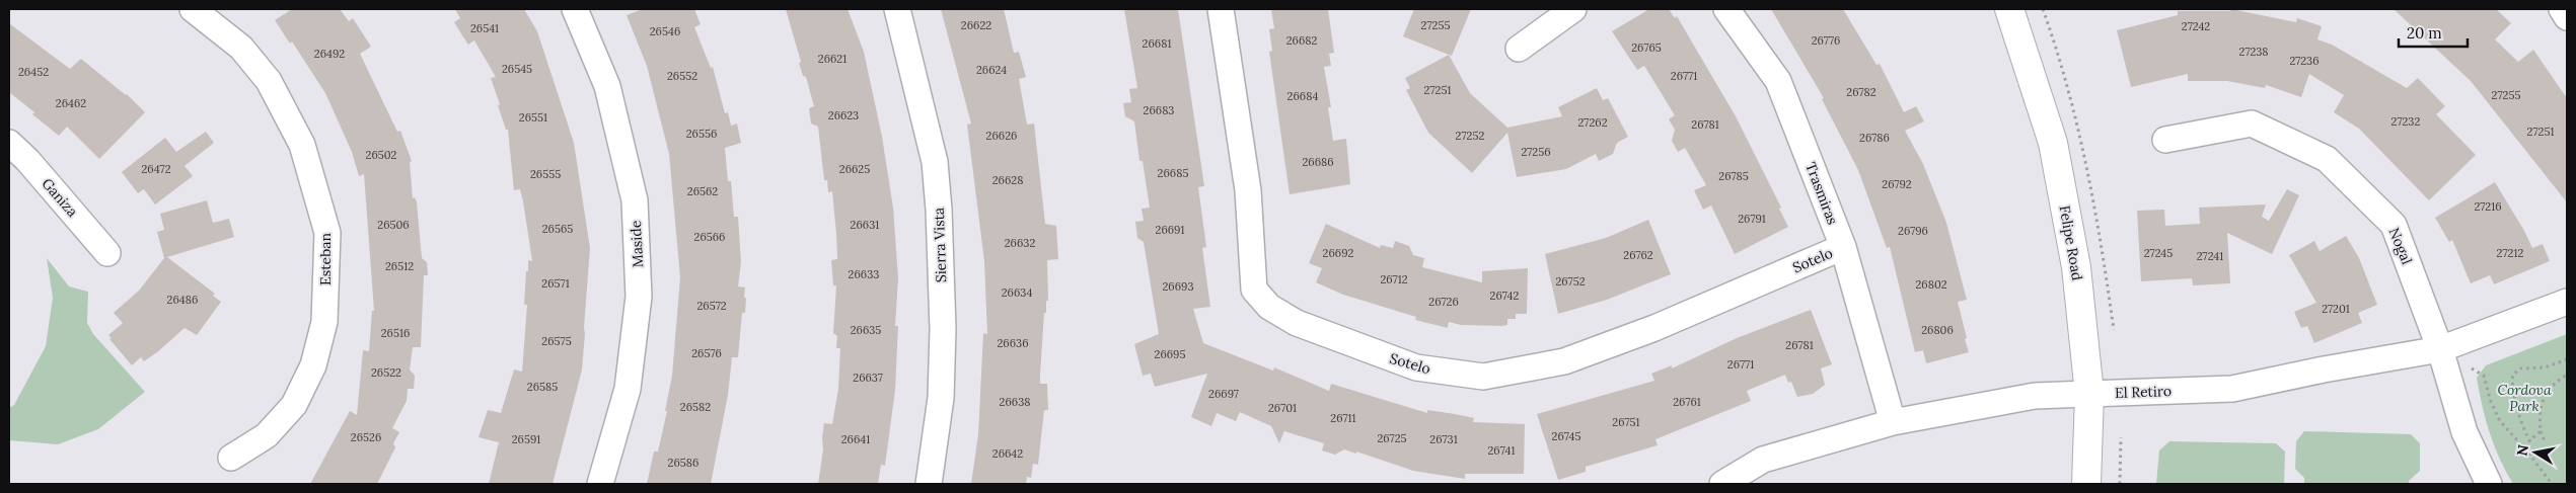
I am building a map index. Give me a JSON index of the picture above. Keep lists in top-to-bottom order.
{
  "streets": {
    "main road": ["Felipe Road"],
    "street": [
      "Trasmiras",
      "Ganiza",
      "Maside",
      "Sierra Vista",
      "Nogal",
      "Esteban",
      "Sotelo",
      "El Retiro"
    ]
  },
  "crossings": [
    ["Trasmiras", "Sotelo"],
    ["Trasmiras", "El Retiro"],
    ["Felipe Road", "El Retiro"],
    ["Nogal", "El Retiro"]
  ],
  "parks": ["Cordova Park"],
  "house_numbers": [
    "26622",
    "27255",
    "27242",
    "26541",
    "26546",
    "26682",
    "26776",
    "26681",
    "26765",
    "27238",
    "26492",
    "26621",
    "27236",
    "26545",
    "26624",
    "26452",
    "26552",
    "26771",
    "27251",
    "26782",
    "27255",
    "26684",
    "26462",
    "26683",
    "26623",
    "26551",
    "27232",
    "27262",
    "26781",
    "27251",
    "26556",
    "26626",
    "27252",
    "26786",
    "27256",
    "26502",
    "26686",
    "26472",
    "26625",
    "26685",
    "26555",
    "26785",
    "26628",
    "26792",
    "26562",
    "27216",
    "26791",
    "26506",
    "26631",
    "26565",
    "26691",
    "26796",
    "26566",
    "26632",
    "26692",
    "27245",
    "27212",
    "26762",
    "27241",
    "26512",
    "26633",
    "26712",
    "26752",
    "26571",
    "26802",
    "26693",
    "26634",
    "26742",
    "26486",
    "26726",
    "26572",
    "27201",
    "26635",
    "26806",
    "26516",
    "26575",
    "26636",
    "26781",
    "26576",
    "26695",
    "26771",
    "26522",
    "26637",
    "26585",
    "26697",
    "26638",
    "26761",
    "26582",
    "26701",
    "26711",
    "26751",
    "26745",
    "26526",
    "26725",
    "26591",
    "26641",
    "26731",
    "26741",
    "26642",
    "26586"
  ],
  "scale_bar": "20 m",
  "north": "left"
}
